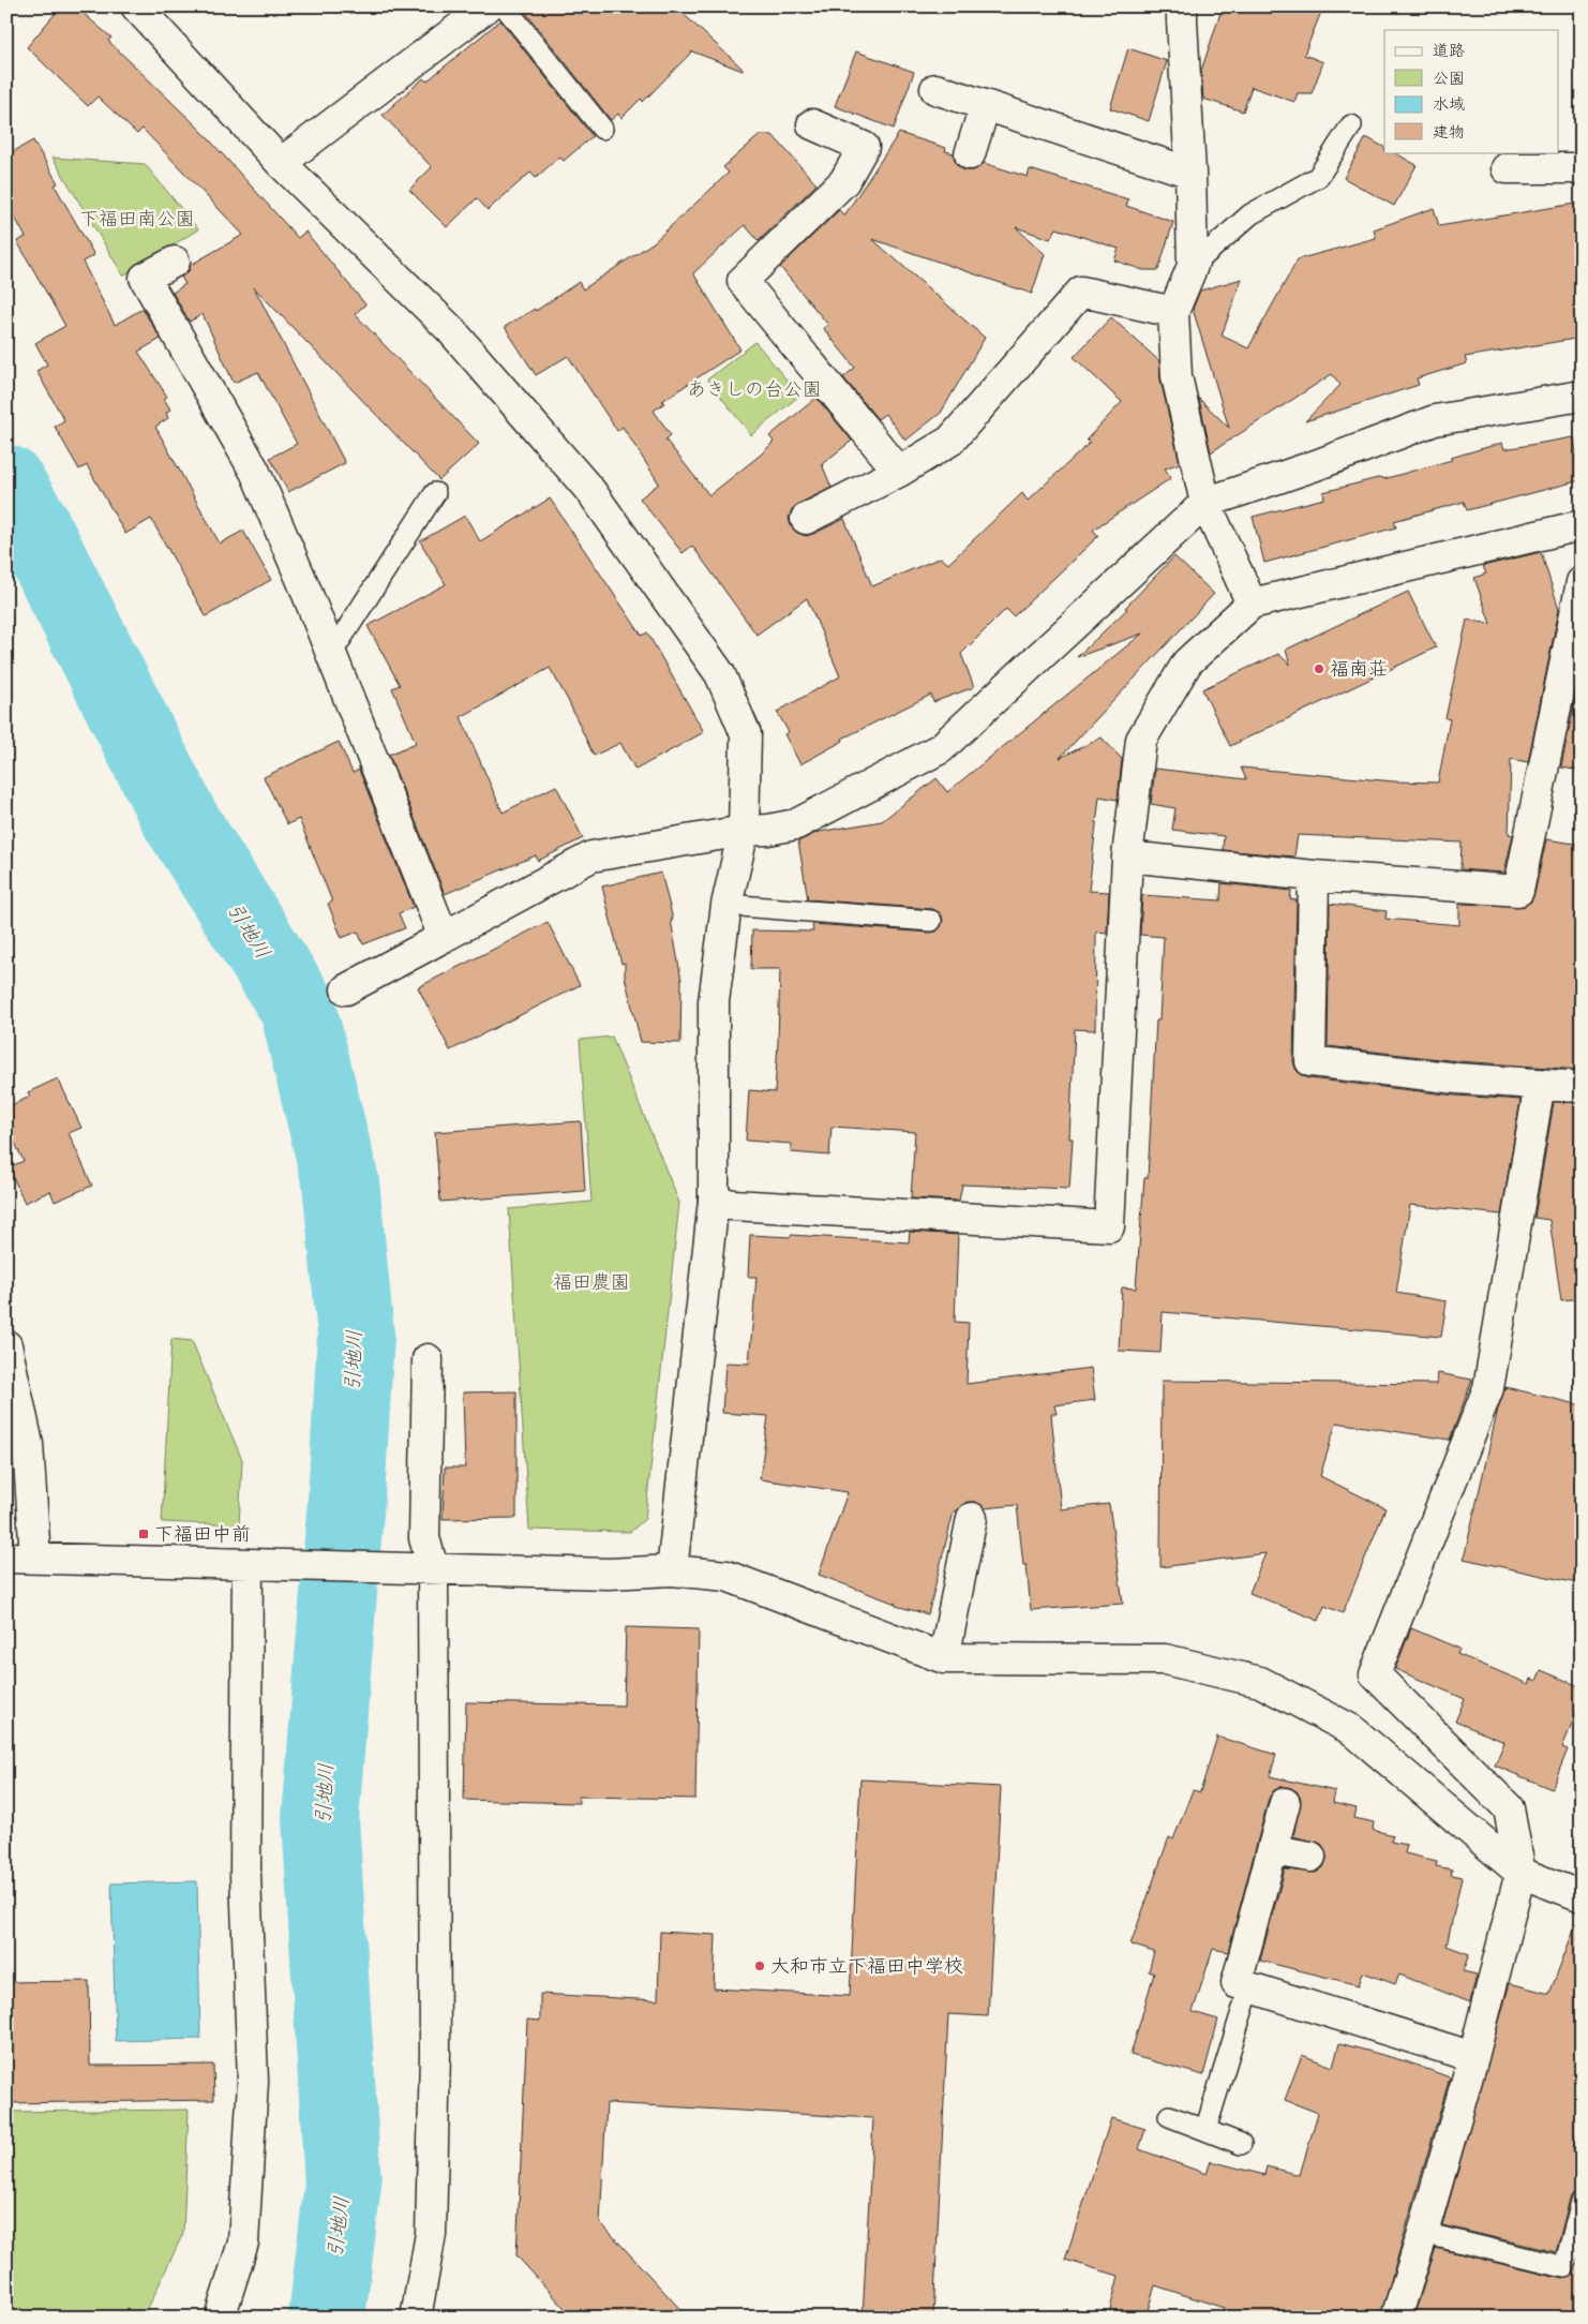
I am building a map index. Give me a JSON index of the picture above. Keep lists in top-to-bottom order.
{
  "water": ["引地川"],
  "parks": ["下福田南公園", "あきしの台公園", "福田農園"],
  "places": {
    "other": ["福南荘", "大和市立下福田中学校"],
    "transit": ["下福田中前"]
  },
  "legend": [
    "道路",
    "公園",
    "水域",
    "建物"
  ]
}
